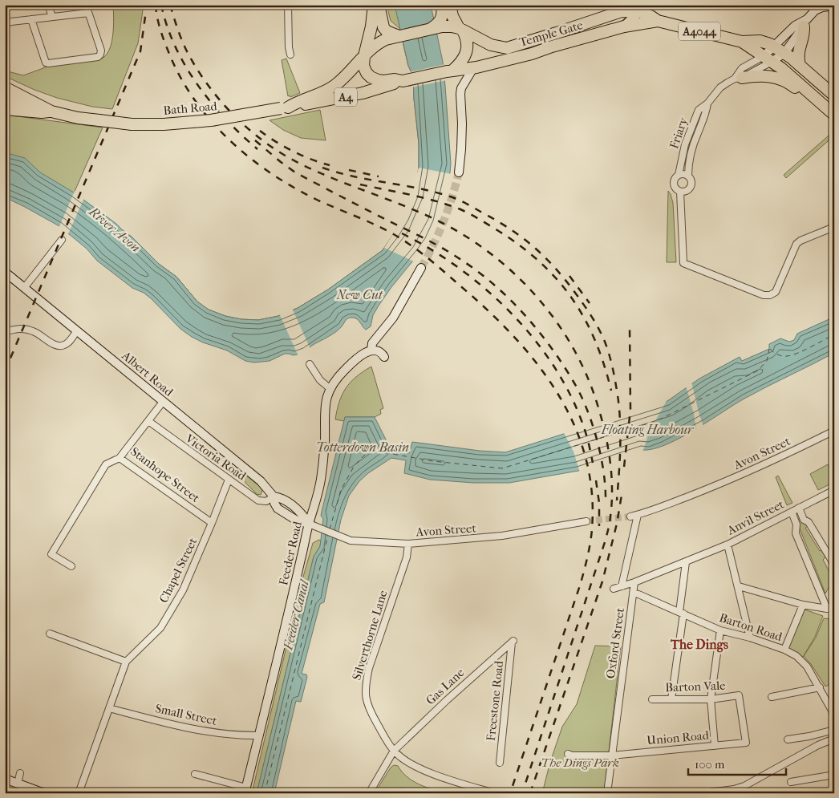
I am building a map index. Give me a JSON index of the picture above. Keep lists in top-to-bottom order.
{
  "streets": {
    "highway": [
      "A4044",
      "Temple Gate",
      "A4",
      "Bath Road"
    ],
    "street": [
      "Friary",
      "Albert Road",
      "Avon Street",
      "Victoria Road",
      "Stanhope Street",
      "Anvil Street",
      "Feeder Road",
      "Chapel Street",
      "Barton Road",
      "Silverthorne Lane",
      "Oxford Street",
      "Gas Lane",
      "Barton Vale",
      "Freestone Road",
      "Small Street",
      "Union Road"
    ]
  },
  "crossings": [
    ["A4044", "Temple Gate"],
    ["A4044", "Friary"],
    ["Temple Gate", "A4"],
    ["Temple Gate", "Friary"],
    ["A4", "Bath Road"],
    ["Albert Road", "Avon Street"],
    ["Albert Road", "Victoria Road"],
    ["Albert Road", "Stanhope Street"],
    ["Albert Road", "Feeder Road"],
    ["Avon Street", "Feeder Road"],
    ["Avon Street", "Silverthorne Lane"],
    ["Victoria Road", "Stanhope Street"],
    ["Victoria Road", "Chapel Street"],
    ["Stanhope Street", "Chapel Street"],
    ["Anvil Street", "Oxford Street"],
    ["Feeder Road", "Small Street"],
    ["Chapel Street", "Small Street"],
    ["Barton Road", "Oxford Street"],
    ["Silverthorne Lane", "Gas Lane"],
    ["Oxford Street", "Union Road"],
    ["Gas Lane", "Freestone Road"],
    ["Barton Vale", "Union Road"]
  ],
  "districts": ["The Dings"],
  "water": [
    "River Avon",
    "New Cut",
    "Floating Harbour",
    "Totterdown Basin",
    "Feeder Canal"
  ],
  "parks": ["The Dings Park"],
  "scale_bar": "100 m"
}
